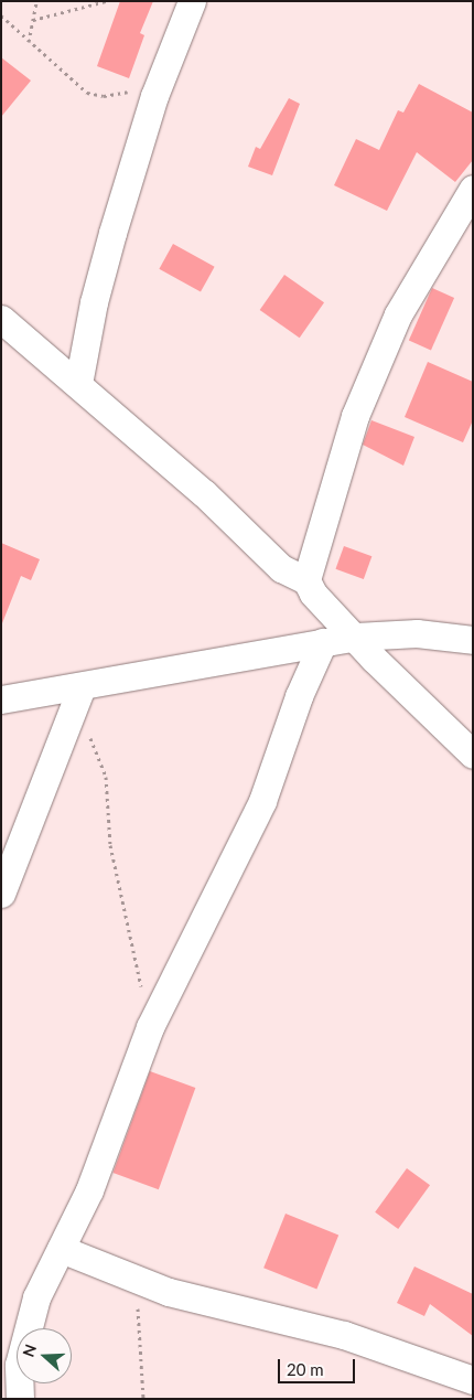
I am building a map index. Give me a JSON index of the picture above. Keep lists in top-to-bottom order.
{
  "scale_bar": "20 m",
  "north": "left"
}
